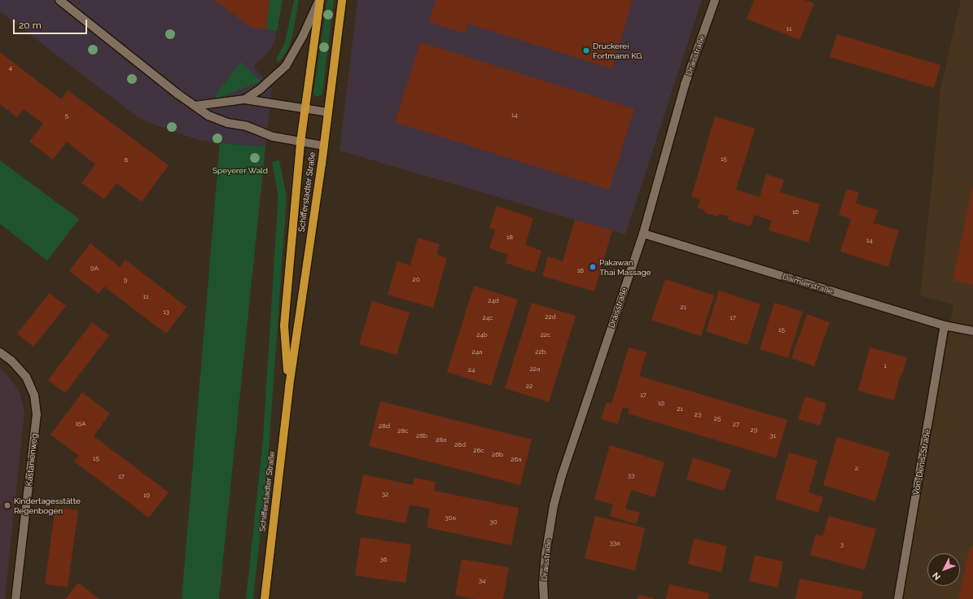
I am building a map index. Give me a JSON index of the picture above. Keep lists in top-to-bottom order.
{
  "streets": {
    "main road": ["Schifferstadter Straße"],
    "street": [
      "Draisstraße",
      "Daimlerstraße",
      "Kastanienweg",
      "Von-Denis-Straße"
    ]
  },
  "crossings": [
    ["Draisstraße", "Daimlerstraße"],
    ["Daimlerstraße", "Von-Denis-Straße"]
  ],
  "parks": ["Speyerer Wald"],
  "places": ["Druckerei Fortmann KG", "Pakawan Thai Massage", "Kindertagesstätte Regenbogen"],
  "house_numbers": [
    "11",
    "4",
    "14",
    "5",
    "15",
    "6",
    "16",
    "18",
    "14",
    "9A",
    "16",
    "20",
    "9",
    "11",
    "24d",
    "21",
    "13",
    "22d",
    "24c",
    "17",
    "15",
    "24b",
    "22c",
    "24a",
    "22b",
    "1",
    "22a",
    "24",
    "22",
    "17",
    "19",
    "21",
    "23",
    "25",
    "15A",
    "27",
    "28d",
    "29",
    "28c",
    "28b",
    "31",
    "28a",
    "26d",
    "26c",
    "26b",
    "15",
    "26a",
    "2",
    "33",
    "17",
    "32",
    "19",
    "30a",
    "30",
    "33a",
    "3",
    "36",
    "34"
  ],
  "scale_bar": "20 m",
  "north": "bottom left"
}
